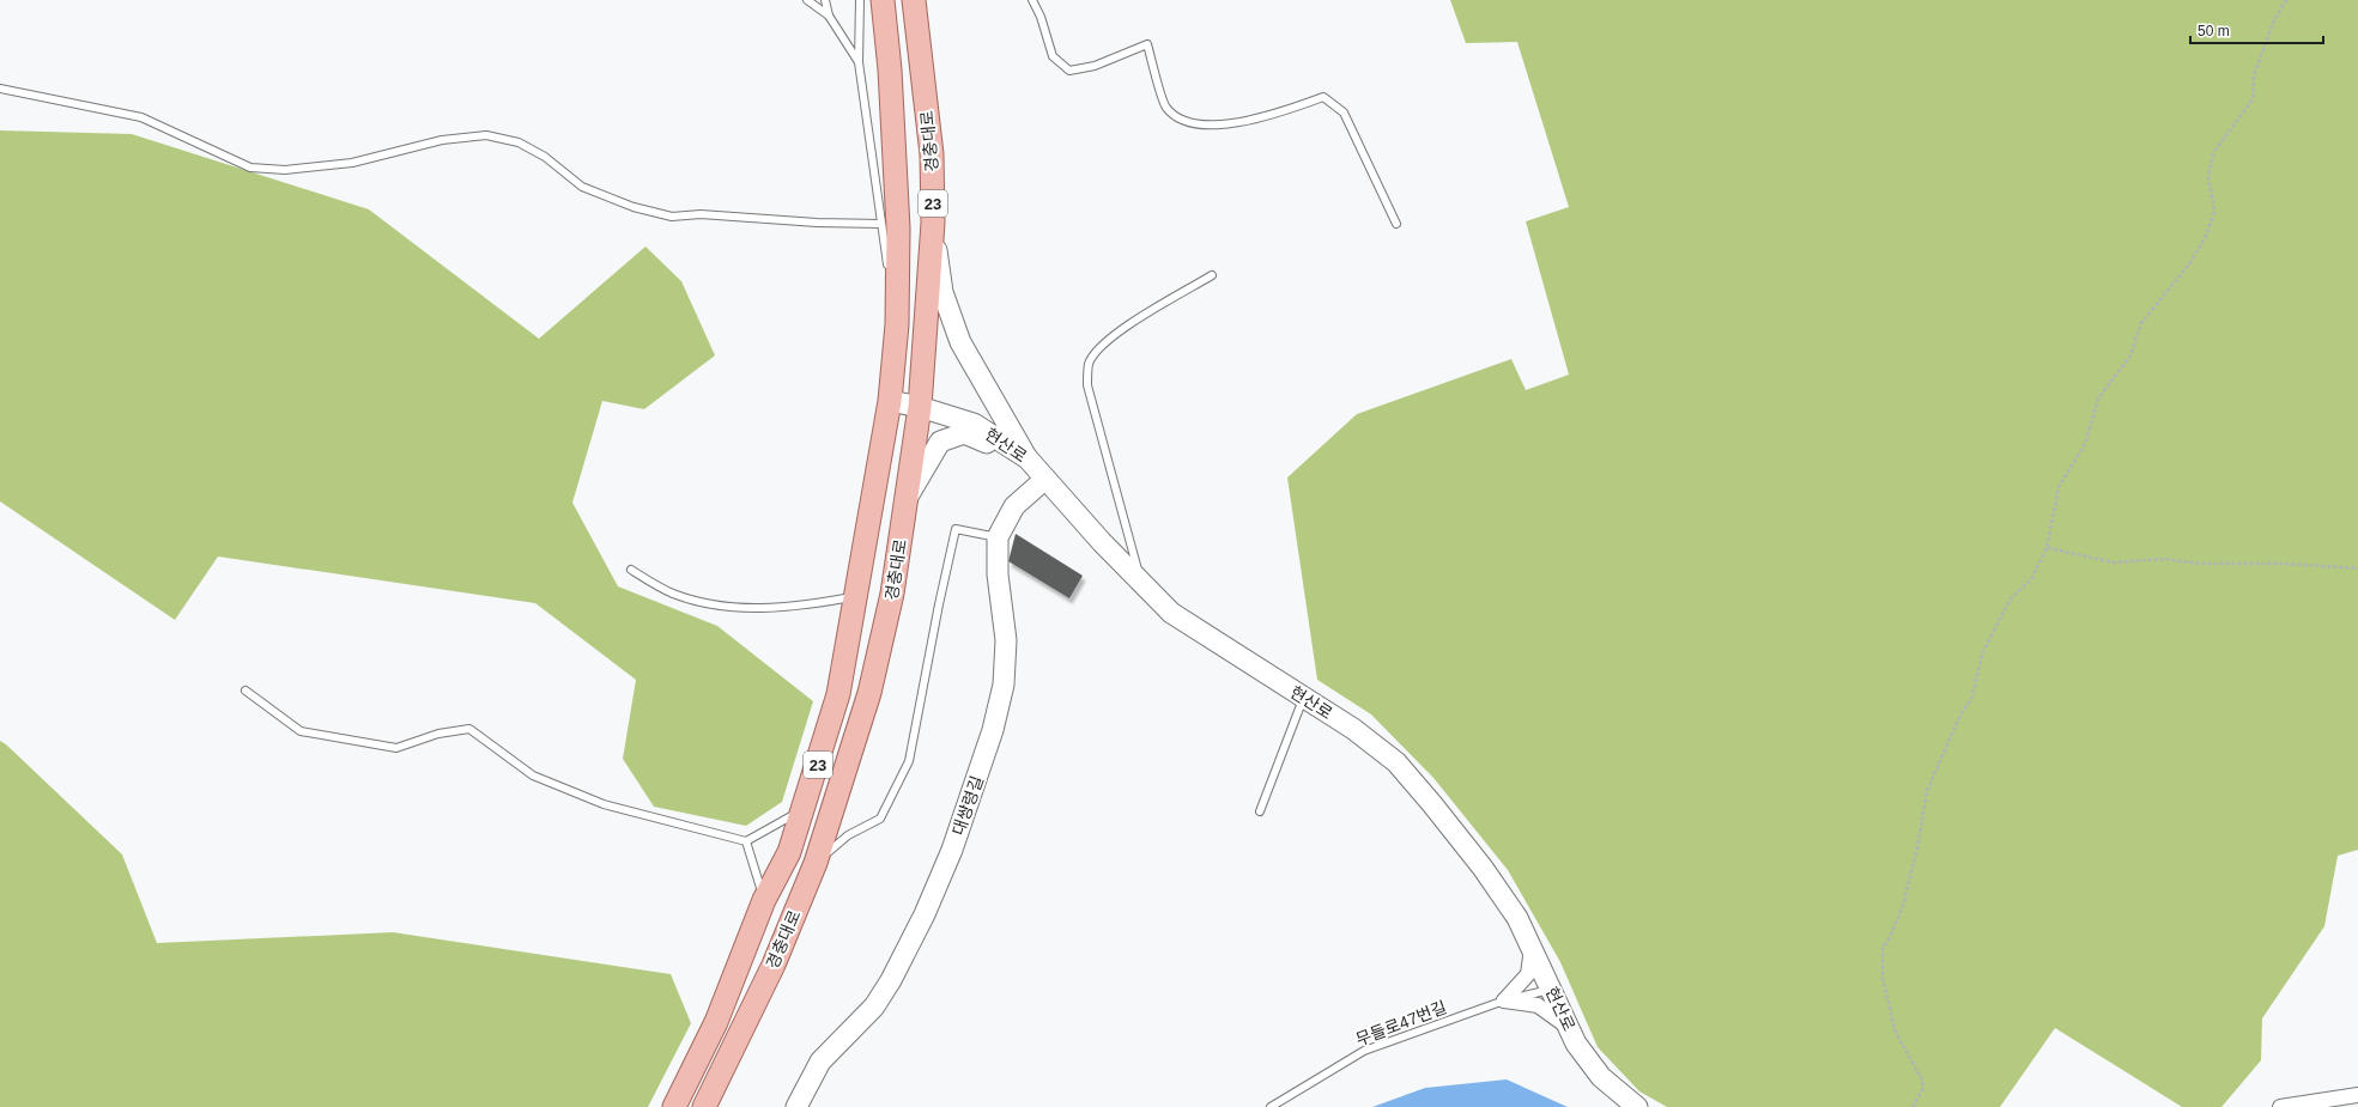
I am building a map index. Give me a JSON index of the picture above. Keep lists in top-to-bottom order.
{
  "streets": {
    "main road": ["경충대로", "23"],
    "street": ["현산로", "대쌍령길"],
    "lane": ["무들로47번길"]
  },
  "crossings": [
    ["경충대로", "현산로"],
    ["현산로", "대쌍령길"],
    ["현산로", "무들로47번길"]
  ],
  "scale_bar": "50 m"
}
